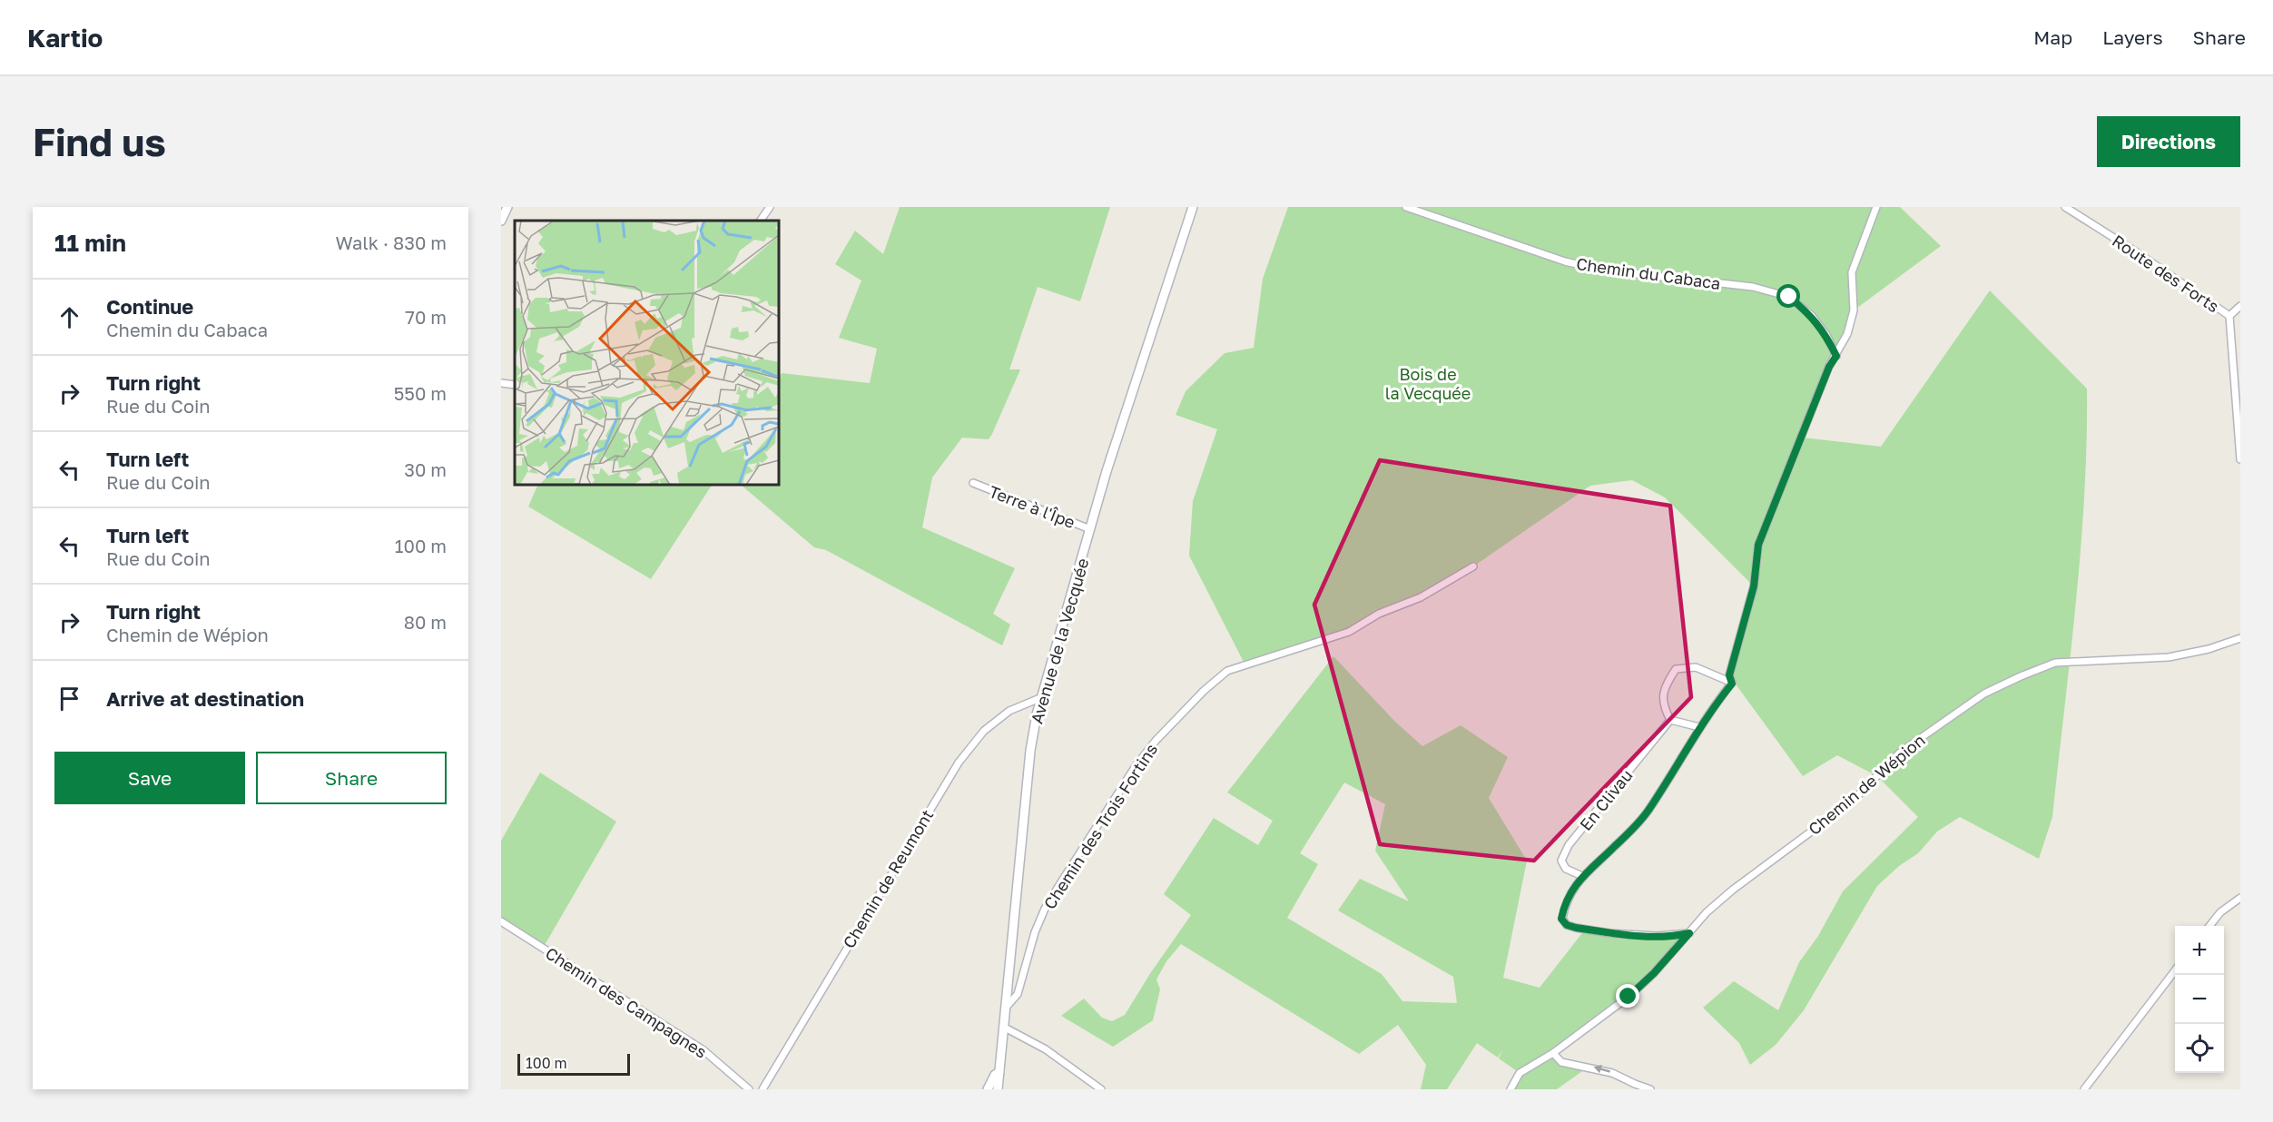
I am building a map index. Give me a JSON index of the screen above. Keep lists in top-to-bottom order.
{
  "streets": {
    "main road": ["Avenue de la Vecquée"],
    "street": [
      "Chemin du Cabaca",
      "Route des Forts",
      "Terre à l'Îpe",
      "Chemin de Wépion",
      "En Clivau",
      "Chemin des Trois Fortins",
      "Chemin de Reumont",
      "Chemin des Campagnes"
    ]
  },
  "crossings": [
    ["Terre à l'Îpe", "Avenue de la Vecquée"],
    ["Avenue de la Vecquée", "Chemin des Trois Fortins"],
    ["Avenue de la Vecquée", "Chemin de Reumont"]
  ],
  "parks": ["Bois de la Vecquée"],
  "scale_bar": "100 m",
  "page": {
    "header": "Kartio",
    "nav": ["Map", "Layers", "Share"],
    "buttons": [
      "Directions",
      ["Save", "Share"]
    ],
    "title": "Find us",
    "heading": ["11 min", "Walk · 830 m"],
    "list": [
      ["Continue", "Chemin du Cabaca", "70 m"],
      ["Turn right", "Rue du Coin", "550 m"],
      ["Turn left", "Rue du Coin", "30 m"],
      ["Turn left", "Rue du Coin", "100 m"],
      ["Turn right", "Chemin de Wépion", "80 m"],
      "Arrive at destination"
    ],
    "map_buttons": ["+", "−"],
    "scale": "100 m"
  }
}
